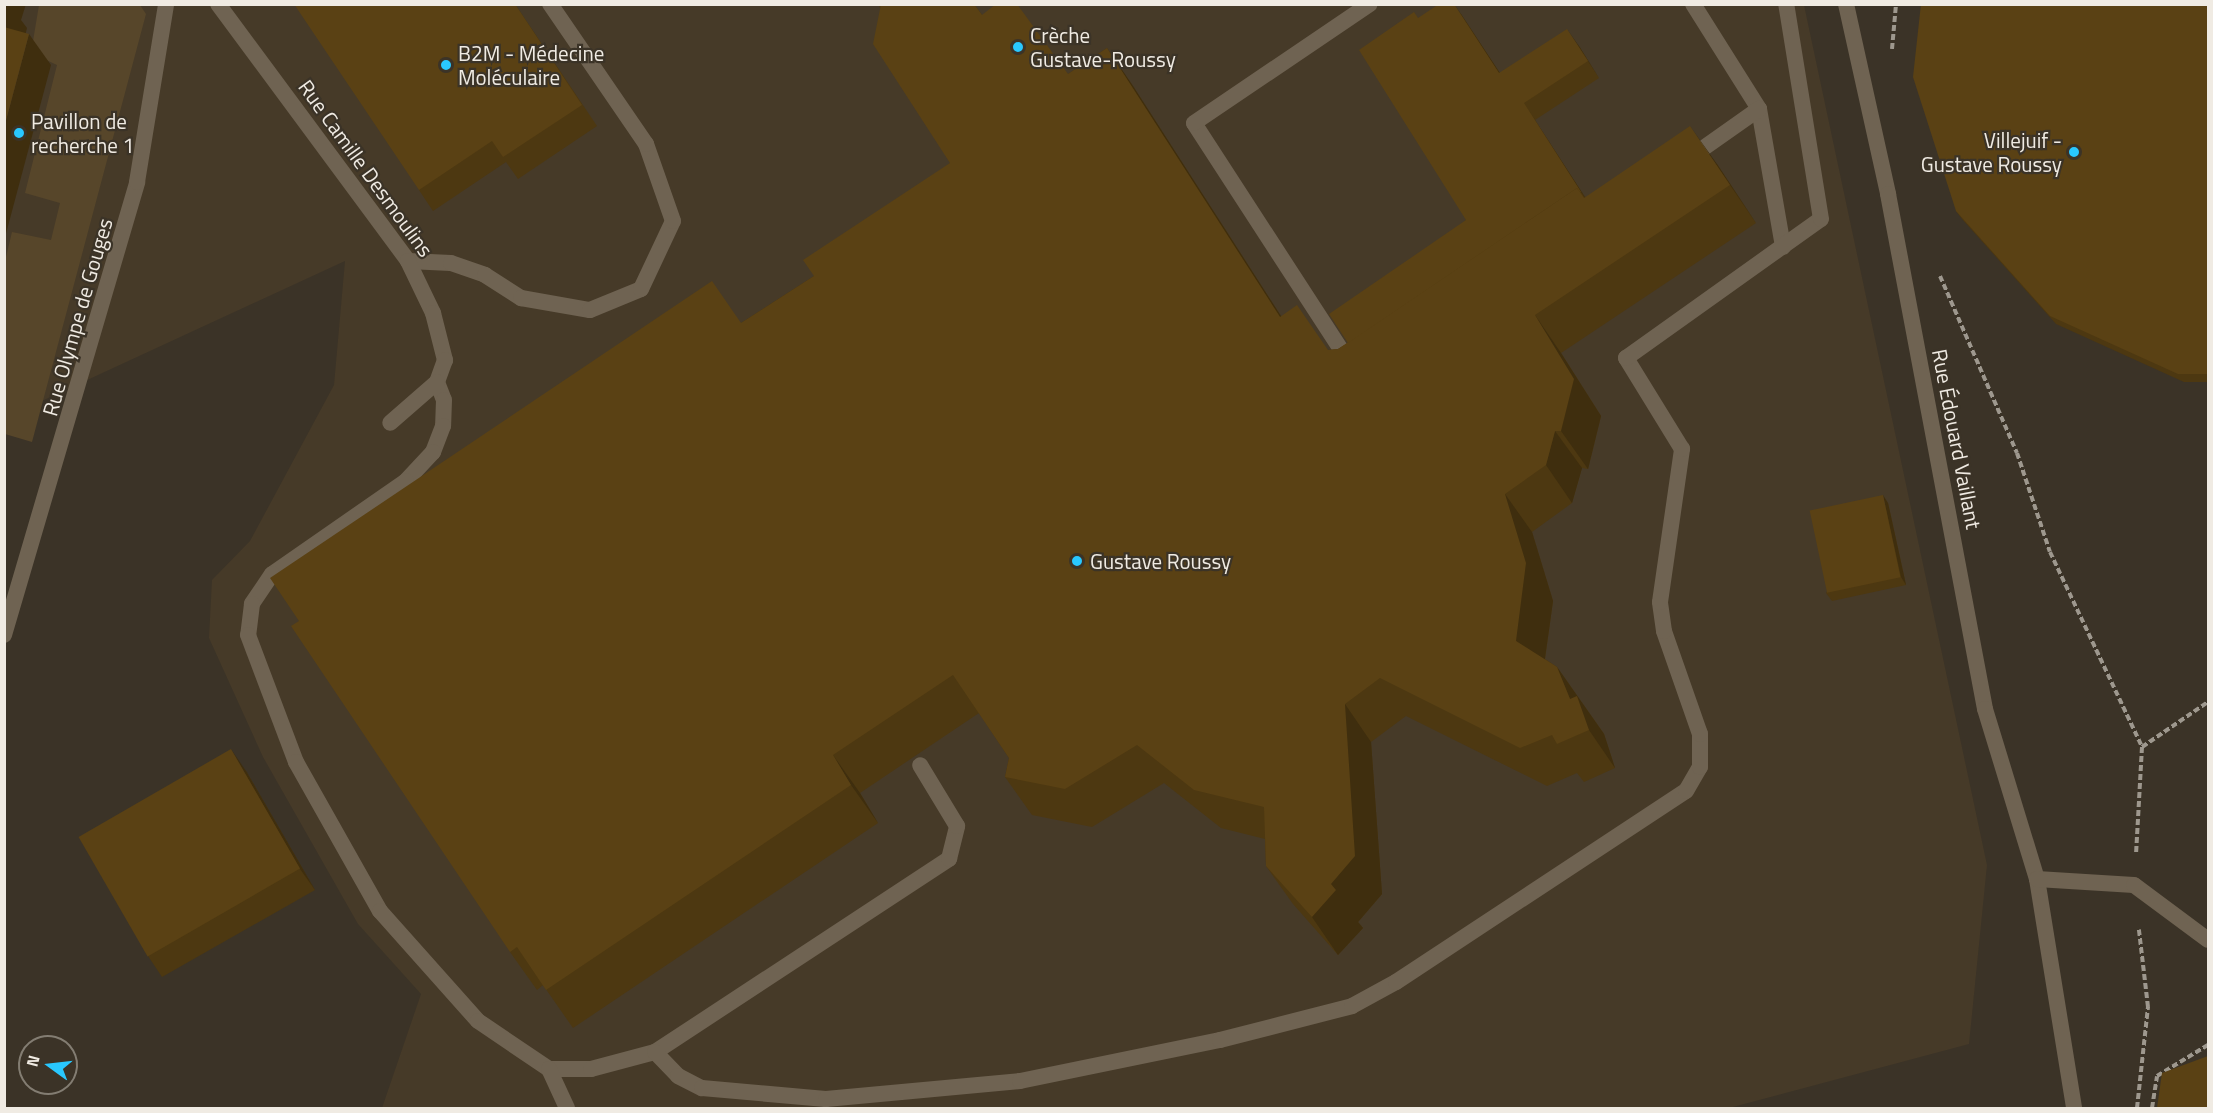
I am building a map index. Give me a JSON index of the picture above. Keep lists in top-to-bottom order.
{
  "streets": {
    "street": ["Rue Camille Desmoulins", "Rue Olympe de Gouges", "Rue Édouard Vaillant"]
  },
  "places": [
    "Crèche Gustave-Roussy",
    "B2M - Médecine Moléculaire",
    "Pavillon de recherche 1",
    "Villejuif - Gustave Roussy",
    "Gustave Roussy"
  ],
  "north": "left"
}
